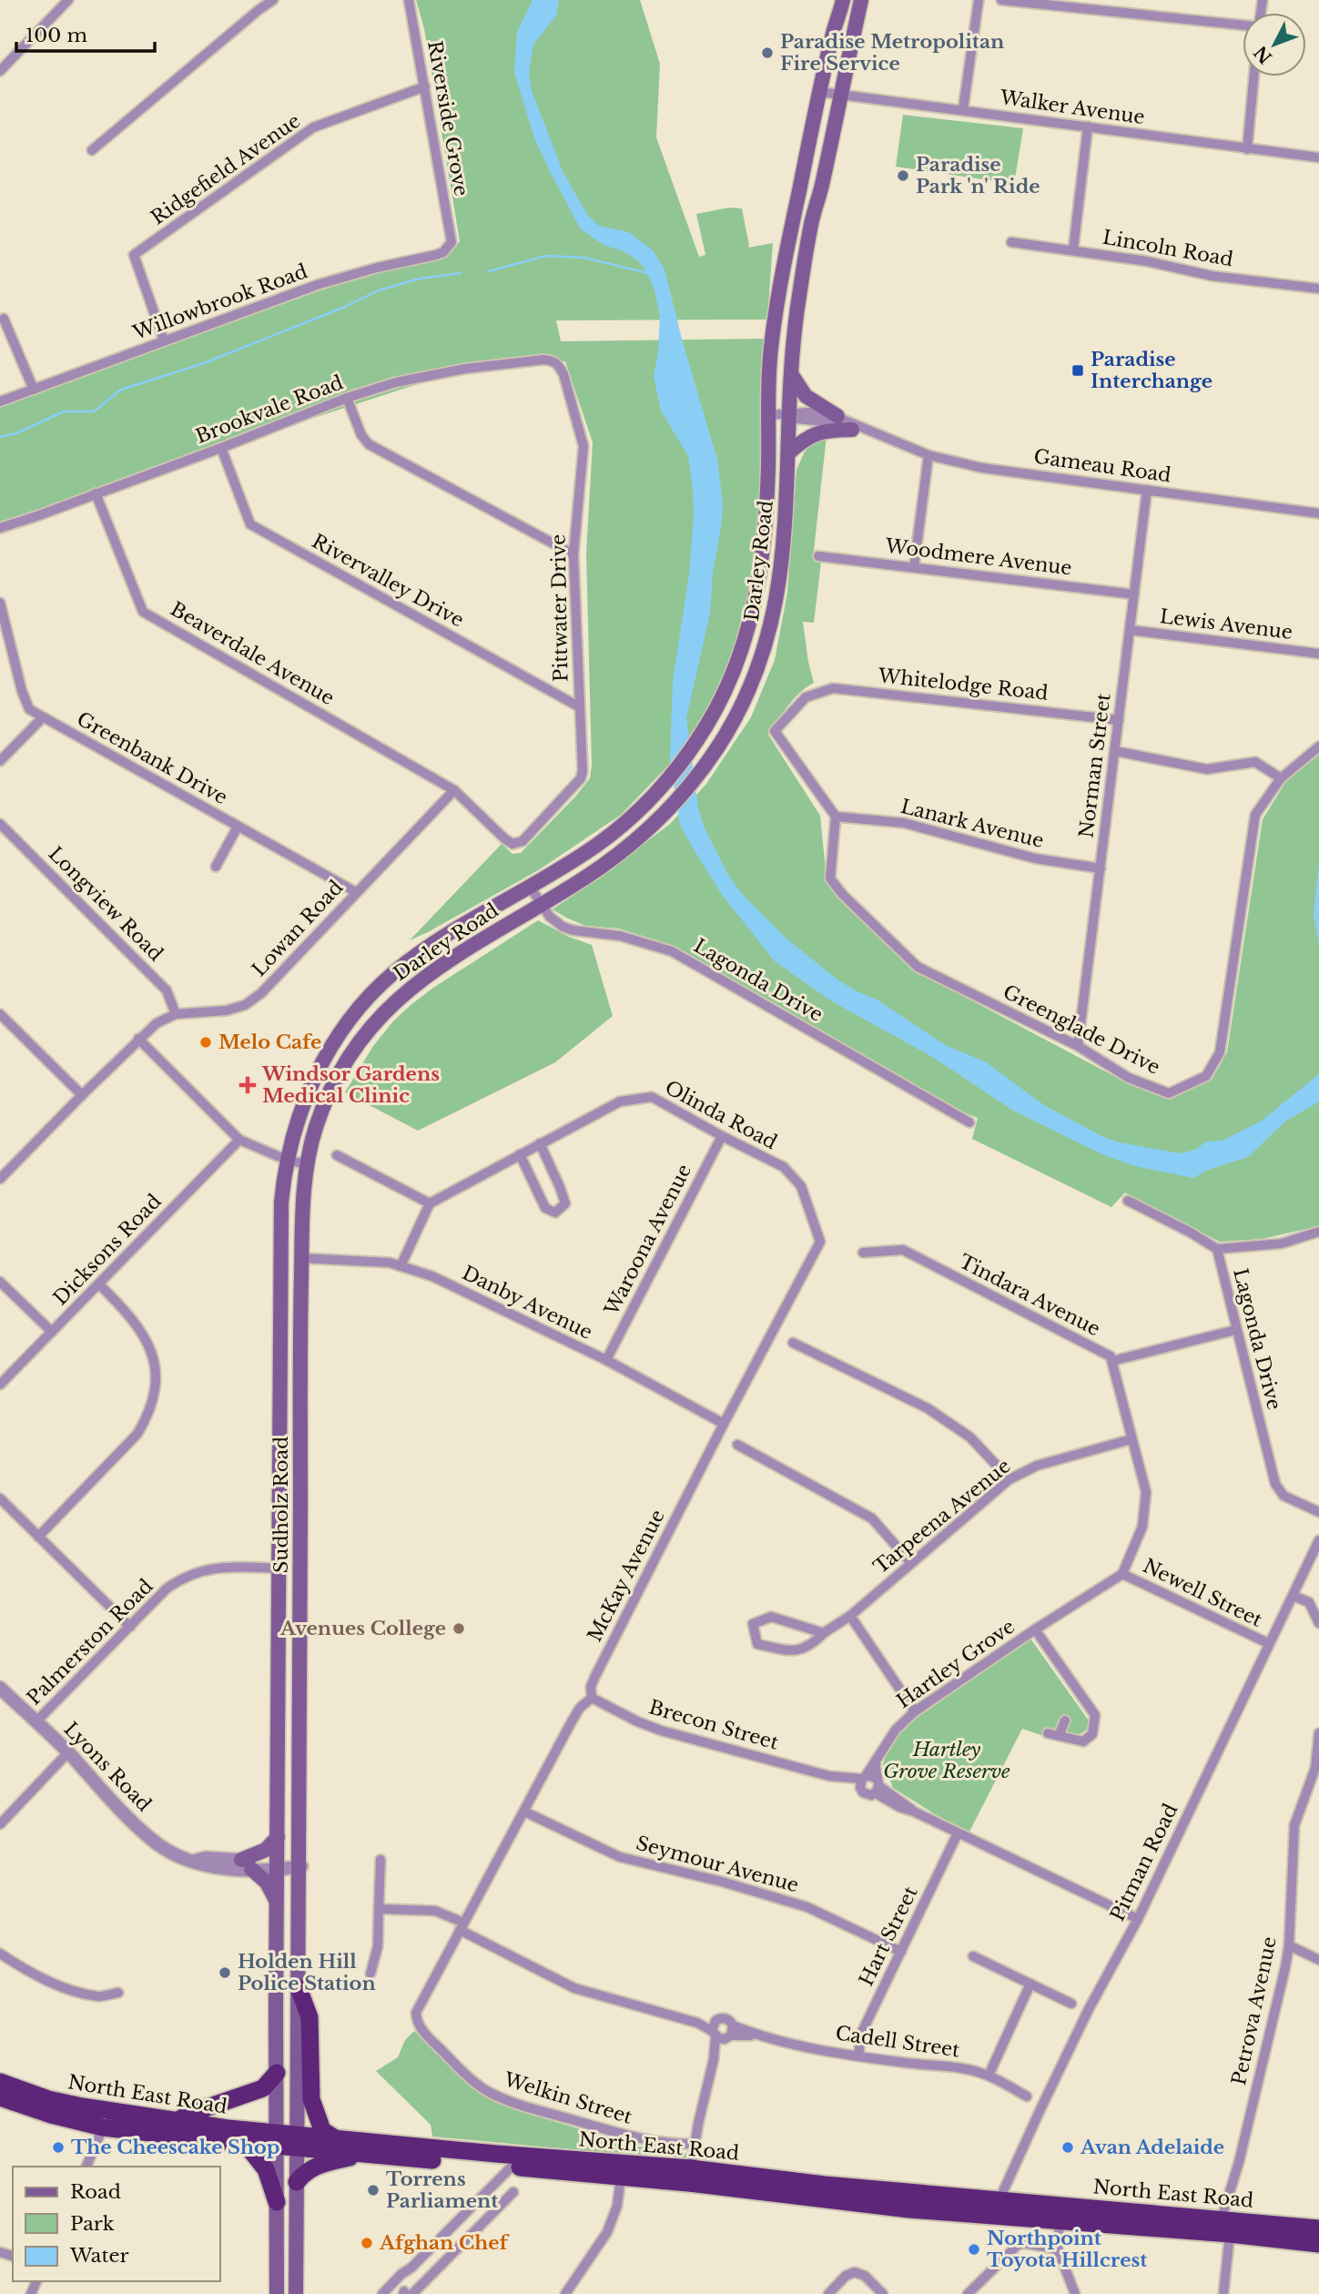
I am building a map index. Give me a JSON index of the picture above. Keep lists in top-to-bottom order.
{
  "streets": {
    "highway": ["North East Road"],
    "main road": ["Darley Road", "Sudholz Road"],
    "street": [
      "Walker Avenue",
      "Riverside Grove",
      "Ridgefield Avenue",
      "Lincoln Road",
      "Willowbrook Road",
      "Brookvale Road",
      "Gameau Road",
      "Woodmere Avenue",
      "Rivervalley Drive",
      "Pittwater Drive",
      "Lewis Avenue",
      "Beaverdale Avenue",
      "Whitelodge Road",
      "Greenbank Drive",
      "Norman Street",
      "Lanark Avenue",
      "Longview Road",
      "Lowan Road",
      "Lagonda Drive",
      "Greenglade Drive",
      "Olinda Road",
      "Waroona Avenue",
      "Dicksons Road",
      "Tindara Avenue",
      "Danby Avenue",
      "Tarpeena Avenue",
      "McKay Avenue",
      "Newell Street",
      "Palmerston Road",
      "Hartley Grove",
      "Brecon Street",
      "Lyons Road",
      "Pitman Road",
      "Seymour Avenue",
      "Hart Street",
      "Petrova Avenue",
      "Cadell Street",
      "Welkin Street"
    ]
  },
  "crossings": [
    ["Walker Avenue", "Darley Road"],
    ["Riverside Grove", "Ridgefield Avenue"],
    ["Riverside Grove", "Willowbrook Road"],
    ["Ridgefield Avenue", "Willowbrook Road"],
    ["Brookvale Road", "Rivervalley Drive"],
    ["Brookvale Road", "Pittwater Drive"],
    ["Brookvale Road", "Beaverdale Avenue"],
    ["Gameau Road", "Darley Road"],
    ["Gameau Road", "Norman Street"],
    ["Woodmere Avenue", "Norman Street"],
    ["Darley Road", "Lagonda Drive"],
    ["Darley Road", "Sudholz Road"],
    ["Rivervalley Drive", "Pittwater Drive"],
    ["Pittwater Drive", "Beaverdale Avenue"],
    ["Lewis Avenue", "Norman Street"],
    ["Beaverdale Avenue", "Lowan Road"],
    ["Whitelodge Road", "Norman Street"],
    ["Whitelodge Road", "Lanark Avenue"],
    ["Whitelodge Road", "Greenglade Drive"],
    ["Greenbank Drive", "Lowan Road"],
    ["Norman Street", "Lanark Avenue"],
    ["Norman Street", "Greenglade Drive"],
    ["Lanark Avenue", "Greenglade Drive"],
    ["Longview Road", "Lowan Road"],
    ["Olinda Road", "Waroona Avenue"],
    ["Olinda Road", "McKay Avenue"],
    ["Waroona Avenue", "Danby Avenue"],
    ["Tindara Avenue", "Tarpeena Avenue"],
    ["Tindara Avenue", "Newell Street"],
    ["Tindara Avenue", "Hartley Grove"],
    ["Danby Avenue", "Sudholz Road"],
    ["Danby Avenue", "McKay Avenue"],
    ["Sudholz Road", "Palmerston Road"],
    ["Sudholz Road", "Lyons Road"],
    ["Sudholz Road", "North East Road"],
    ["McKay Avenue", "Brecon Street"],
    ["McKay Avenue", "Seymour Avenue"],
    ["McKay Avenue", "Cadell Street"],
    ["McKay Avenue", "Welkin Street"],
    ["Newell Street", "Hartley Grove"],
    ["Newell Street", "Pitman Road"],
    ["Palmerston Road", "Lyons Road"],
    ["Hartley Grove", "Brecon Street"],
    ["Pitman Road", "North East Road"],
    ["Seymour Avenue", "Hart Street"],
    ["Hart Street", "Cadell Street"],
    ["Petrova Avenue", "North East Road"],
    ["Cadell Street", "Welkin Street"]
  ],
  "parks": ["Hartley Grove Reserve"],
  "places": {
    "other": [
      "Paradise Metropolitan Fire Service",
      "Paradise Park 'n' Ride",
      "Melo Cafe",
      "Avenues College",
      "Holden Hill Police Station",
      "The Cheescake Shop",
      "Avan Adelaide",
      "Torrens Parliament",
      "Afghan Chef",
      "Northpoint Toyota Hillcrest"
    ],
    "transit": ["Paradise Interchange"],
    "health": ["Windsor Gardens Medical Clinic"]
  },
  "legend": ["Road", "Park", "Water"],
  "scale_bar": "100 m",
  "north": "bottom left"
}
